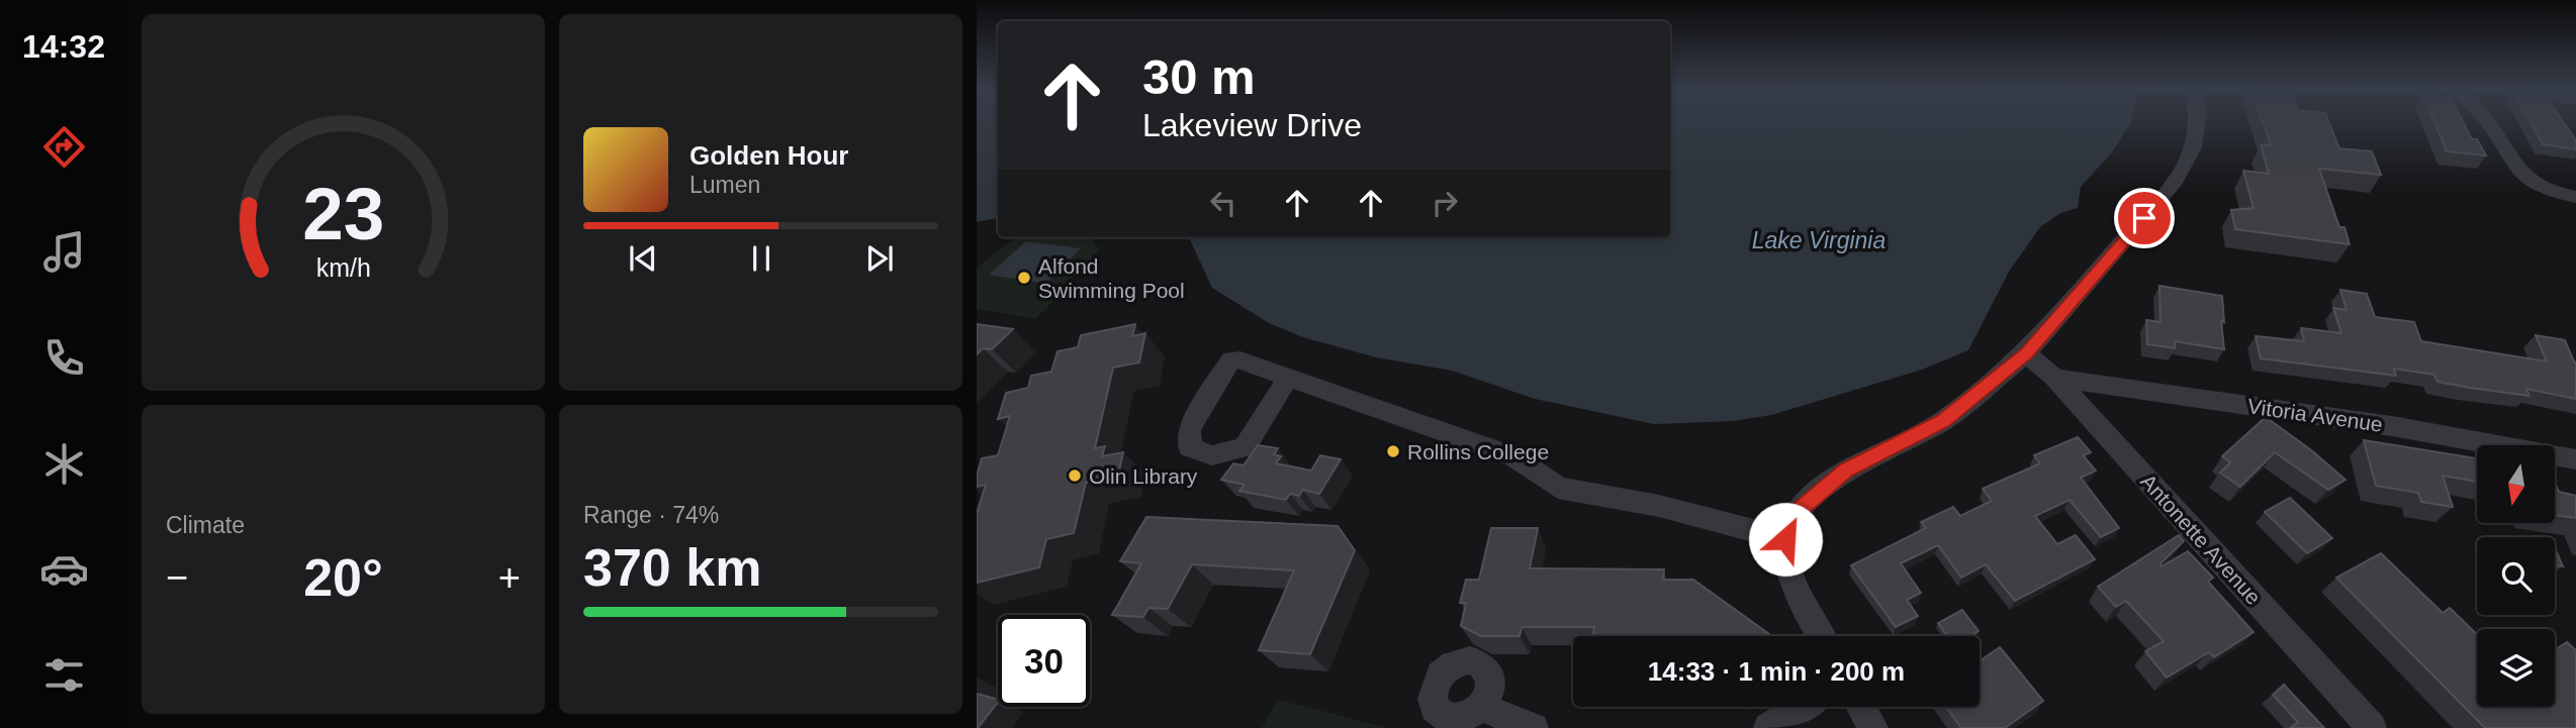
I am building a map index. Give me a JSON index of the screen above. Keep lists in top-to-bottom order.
{
  "streets": {
    "street": ["Vitoria Avenue", "Antonette Avenue"]
  },
  "crossings": [
    ["Vitoria Avenue", "Antonette Avenue"]
  ],
  "water": ["Lake Virginia"],
  "places": ["Alfond Swimming Pool", "Rollins College", "Olin Library"],
  "north": "bottom",
  "page": {
    "tabs": "14:32",
    "turn": ["30 m", "Lakeview Drive"],
    "song": ["Golden Hour", "Lumen"],
    "tile": [
      "Climate",
      ["Range · 74%", "370 km"]
    ],
    "heat": ["−", "20°", "+"],
    "limit": "30",
    "trip": "14:33 · 1 min · 200 m",
    "gauge": ["23", "km/h"]
  }
}
